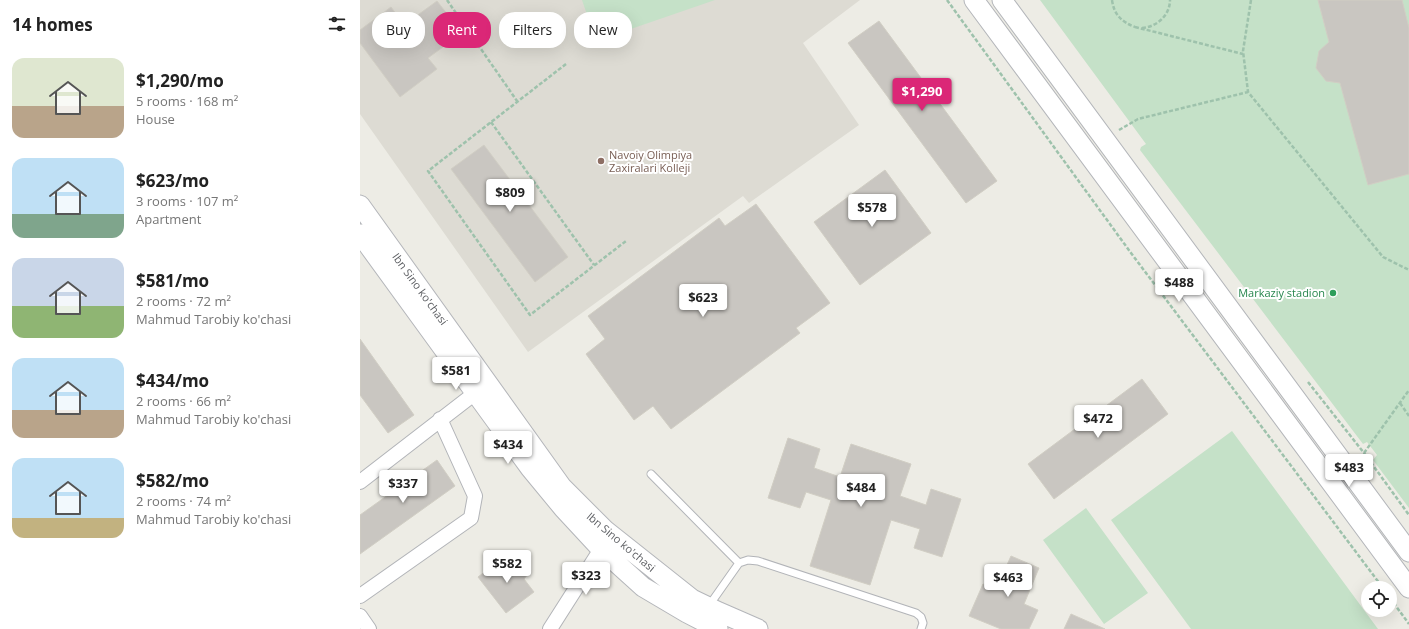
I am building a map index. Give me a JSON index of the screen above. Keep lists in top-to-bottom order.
{
  "streets": {
    "street": ["Ibn Sino ko'chasi"]
  },
  "places": ["Navoiy Olimpiya Zaxiralari Kolleji", "Markaziy stadion"],
  "page": {
    "heading": "14 homes",
    "chip": [
      "Buy",
      "Rent",
      "Filters",
      "New"
    ],
    "list": [
      {
        "name": "$1,290/mo",
        "note": "5 rooms · 168 m² · House"
      },
      {
        "name": "$623/mo",
        "note": "3 rooms · 107 m² · Apartment"
      },
      {
        "name": "$581/mo",
        "note": "2 rooms · 72 m² · Mahmud Tarobiy ko'chasi"
      },
      {
        "name": "$434/mo",
        "note": "2 rooms · 66 m² · Mahmud Tarobiy ko'chasi"
      },
      {
        "name": "$582/mo",
        "note": "2 rooms · 74 m² · Mahmud Tarobiy ko'chasi"
      }
    ],
    "price": [
      "$1,290",
      "$809",
      "$578",
      "$488",
      "$623",
      "$581",
      "$472",
      "$434",
      "$483",
      "$337",
      "$484",
      "$582",
      "$323",
      "$463"
    ]
  }
}
